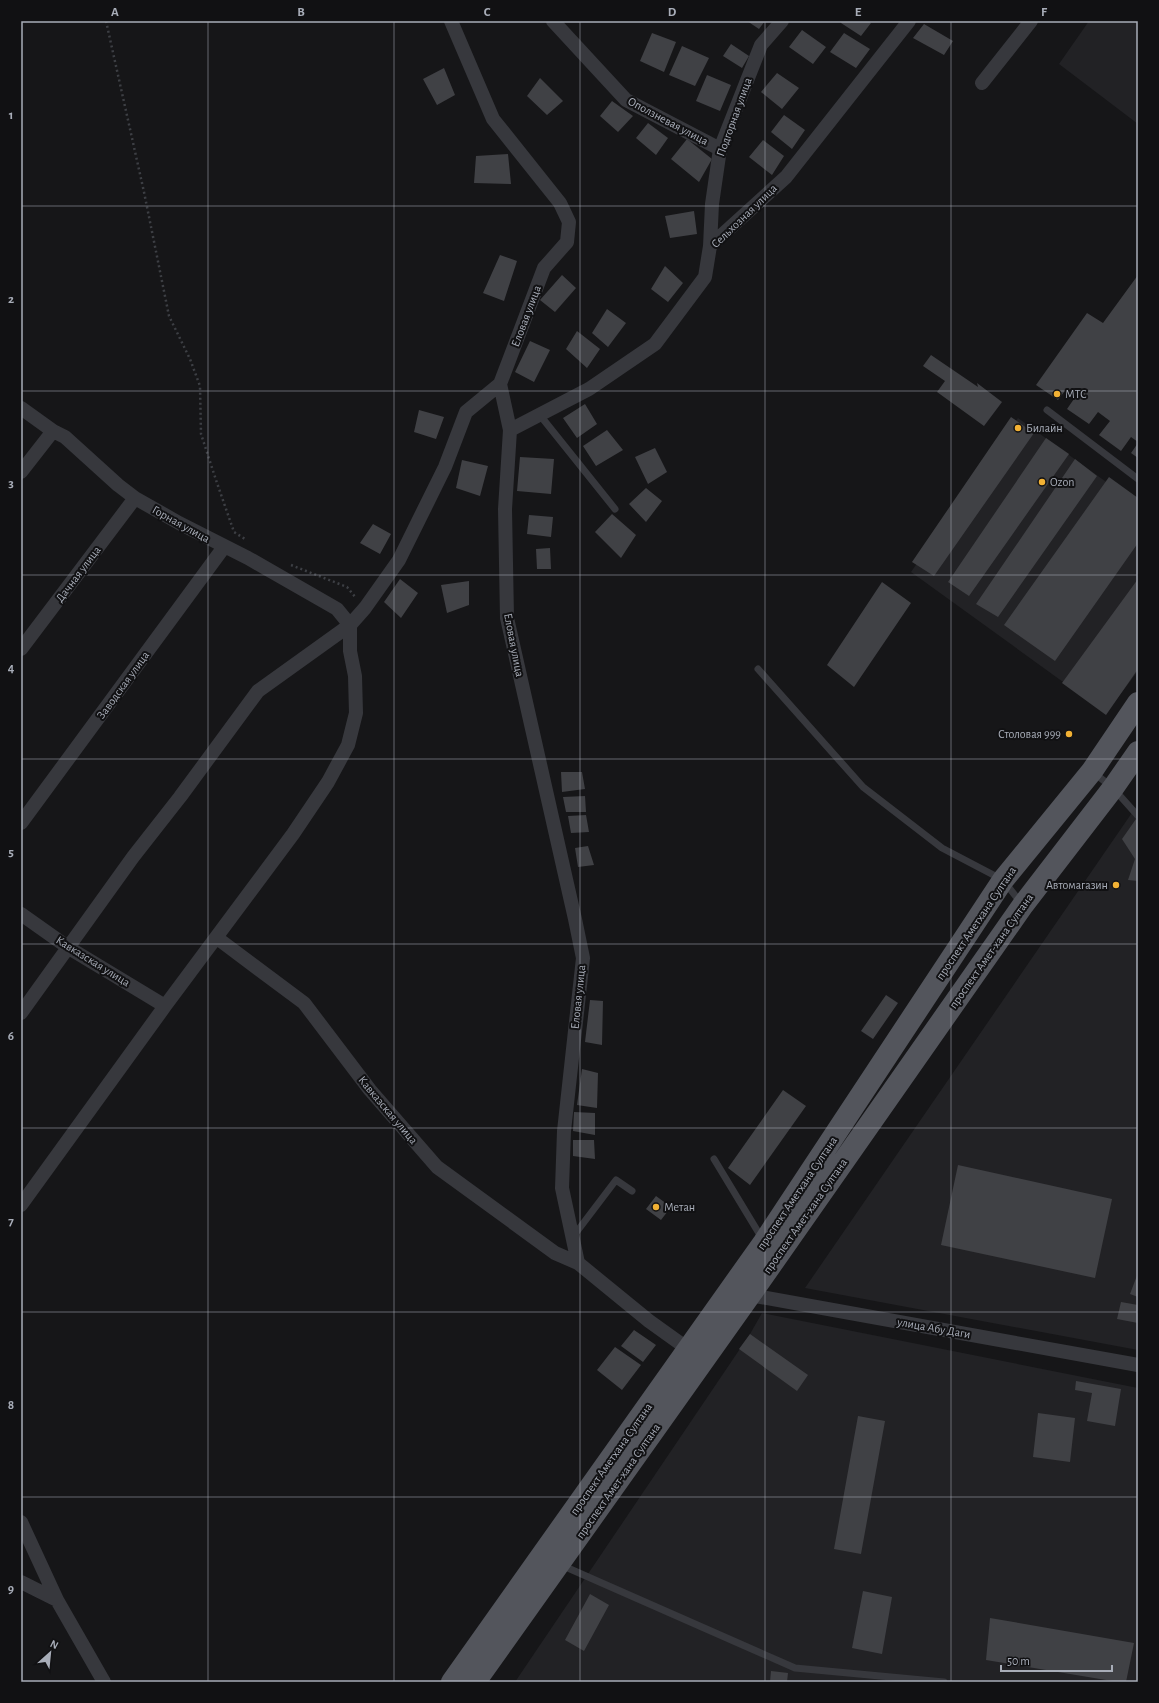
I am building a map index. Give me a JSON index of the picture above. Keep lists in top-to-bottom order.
{
  "streets": {
    "main road": ["проспект Аметхана Султана", "проспект Амет-хана Султана"],
    "street": [
      "Подгорная улица",
      "Оползневая улица",
      "Сельхозная улица",
      "Еловая улица",
      "Горная улица",
      "Дачная улица",
      "Заводская улица",
      "Кавказская улица",
      "улица Абу Даги"
    ]
  },
  "crossings": [
    ["Подгорная улица", "Оползневая улица"],
    ["Подгорная улица", "Сельхозная улица"],
    ["Сельхозная улица", "Еловая улица"],
    ["Еловая улица", "Кавказская улица"],
    ["Горная улица", "Дачная улица"],
    ["Горная улица", "Заводская улица"],
    ["проспект Аметхана Султана", "проспект Амет-хана Султана"],
    ["проспект Амет-хана Султана", "Кавказская улица"],
    ["проспект Амет-хана Султана", "улица Абу Даги"]
  ],
  "places": [
    "МТС",
    "Билайн",
    "Ozon",
    "Столовая 999",
    "Автомагазин",
    "Метан"
  ],
  "scale_bar": "50 m",
  "north": "top right",
  "grid": {
    "columns": [
      "A",
      "B",
      "C",
      "D",
      "E",
      "F"
    ],
    "rows": [
      "1",
      "2",
      "3",
      "4",
      "5",
      "6",
      "7",
      "8",
      "9"
    ]
  }
}
